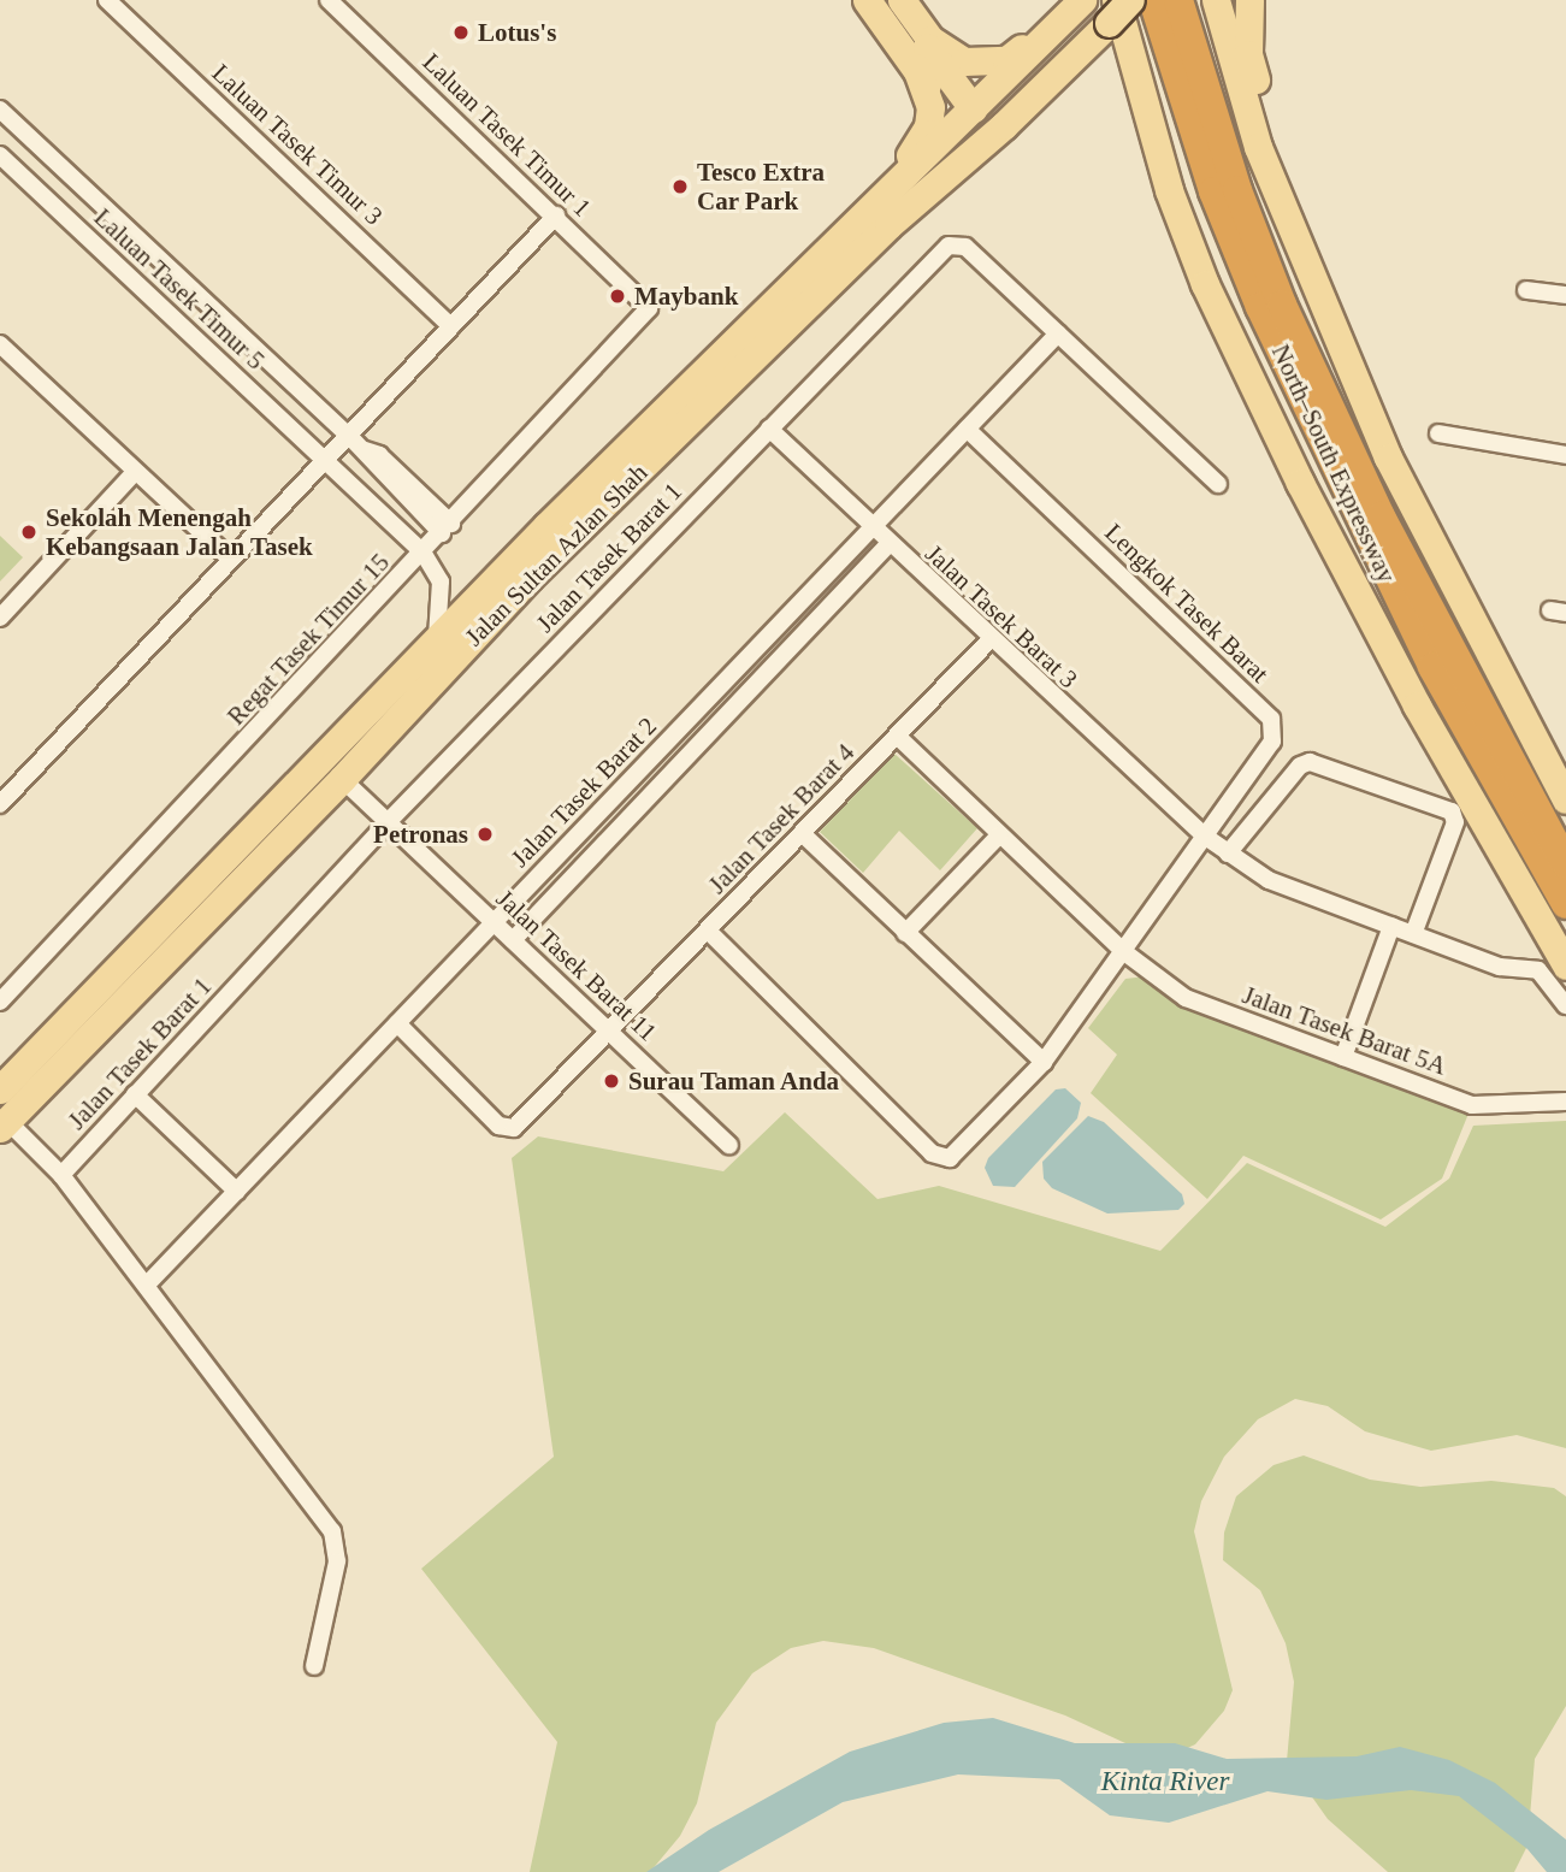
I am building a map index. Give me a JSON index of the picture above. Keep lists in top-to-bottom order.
{
  "streets": {
    "highway": ["North–South Expressway"],
    "main road": ["Jalan Sultan Azlan Shah"],
    "street": [
      "Laluan Tasek Timur 1",
      "Laluan Tasek Timur 3",
      "Laluan Tasek Timur 5",
      "Jalan Tasek Barat 1",
      "Lengkok Tasek Barat",
      "Jalan Tasek Barat 3",
      "Regat Tasek Timur 15",
      "Jalan Tasek Barat 2",
      "Jalan Tasek Barat 4",
      "Jalan Tasek Barat 11",
      "Jalan Tasek Barat 5A"
    ]
  },
  "crossings": [
    ["Laluan Tasek Timur 1", "Regat Tasek Timur 15"],
    ["Laluan Tasek Timur 5", "Regat Tasek Timur 15"],
    ["Jalan Sultan Azlan Shah", "Jalan Tasek Barat 11"],
    ["Jalan Tasek Barat 1", "Jalan Tasek Barat 3"],
    ["Jalan Tasek Barat 1", "Jalan Tasek Barat 2"],
    ["Jalan Tasek Barat 1", "Jalan Tasek Barat 11"],
    ["Lengkok Tasek Barat", "Jalan Tasek Barat 3"],
    ["Lengkok Tasek Barat", "Jalan Tasek Barat 2"],
    ["Lengkok Tasek Barat", "Jalan Tasek Barat 4"],
    ["Lengkok Tasek Barat", "Jalan Tasek Barat 5A"],
    ["Jalan Tasek Barat 3", "Jalan Tasek Barat 2"],
    ["Jalan Tasek Barat 3", "Jalan Tasek Barat 4"],
    ["Jalan Tasek Barat 2", "Jalan Tasek Barat 4"],
    ["Jalan Tasek Barat 2", "Jalan Tasek Barat 11"],
    ["Jalan Tasek Barat 4", "Jalan Tasek Barat 11"],
    ["Jalan Tasek Barat 4", "Jalan Tasek Barat 5A"]
  ],
  "water": ["Kinta River"],
  "places": [
    "Lotus's",
    "Tesco Extra Car Park",
    "Maybank",
    "Sekolah Menengah Kebangsaan Jalan Tasek",
    "Petronas",
    "Surau Taman Anda"
  ]
}
